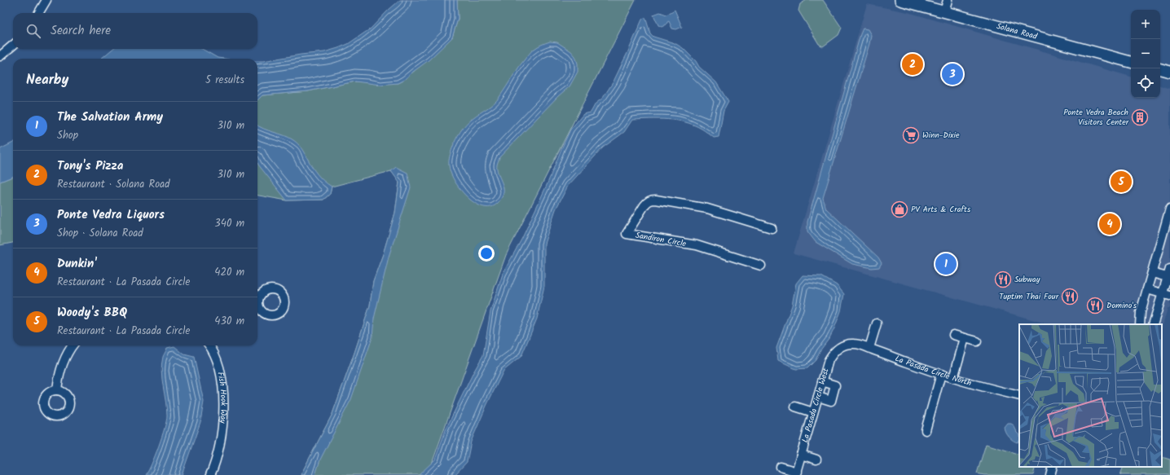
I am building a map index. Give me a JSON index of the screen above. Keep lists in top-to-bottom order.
{
  "streets": {
    "street": [
      "Solana Road",
      "Sandiron Circle",
      "La Pasada Circle North",
      "Fish Hook Way",
      "La Pasada Circle West"
    ]
  },
  "crossings": [
    ["La Pasada Circle North", "La Pasada Circle West"]
  ],
  "places": {
    "building": ["Ponte Vedra Beach Visitors Center"],
    "supermarket": ["Winn-Dixie"],
    "shop": ["PV Arts & Crafts"],
    "restaurant": ["Subway", "Tuptim Thai Four", "Domino's"]
  },
  "page": {
    "map_buttons": ["+", "−"],
    "search": "Search here",
    "pins": [
      "2",
      "3",
      "5",
      "4",
      "1"
    ],
    "heading": ["Nearby", "5 results"],
    "list": [
      {
        "mark": "1",
        "name": "The Salvation Army",
        "note": "Shop",
        "value": "310 m"
      },
      {
        "mark": "2",
        "name": "Tony's Pizza",
        "note": "Restaurant · Solana Road",
        "value": "310 m"
      },
      {
        "mark": "3",
        "name": "Ponte Vedra Liquors",
        "note": "Shop · Solana Road",
        "value": "340 m"
      },
      {
        "mark": "4",
        "name": "Dunkin'",
        "note": "Restaurant · La Pasada Circle",
        "value": "420 m"
      },
      {
        "mark": "5",
        "name": "Woody's BBQ",
        "note": "Restaurant · La Pasada Circle",
        "value": "430 m"
      }
    ]
  }
}
